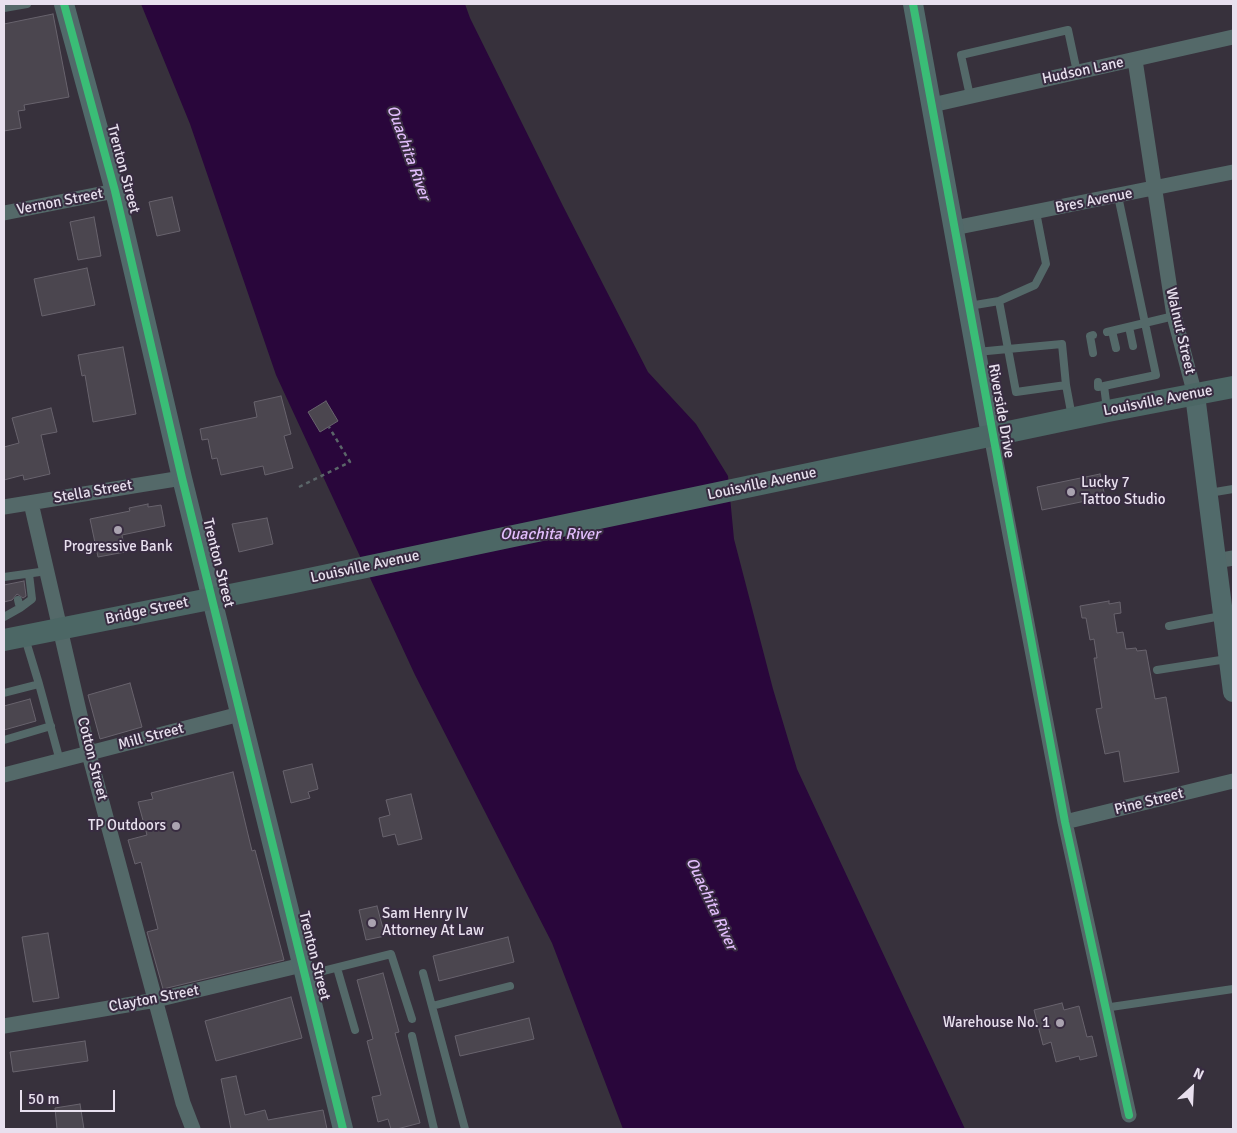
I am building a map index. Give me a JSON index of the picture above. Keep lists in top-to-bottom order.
{
  "streets": {
    "main road": ["Louisville Avenue", "Bridge Street"],
    "street": [
      "Hudson Lane",
      "Trenton Street",
      "Bres Avenue",
      "Vernon Street",
      "Walnut Street",
      "Riverside Drive",
      "Stella Street",
      "Mill Street",
      "Cotton Street",
      "Pine Street",
      "Clayton Street"
    ]
  },
  "crossings": [
    ["Hudson Lane", "Walnut Street"],
    ["Hudson Lane", "Riverside Drive"],
    ["Trenton Street", "Vernon Street"],
    ["Trenton Street", "Stella Street"],
    ["Trenton Street", "Bridge Street"],
    ["Trenton Street", "Mill Street"],
    ["Trenton Street", "Clayton Street"],
    ["Bres Avenue", "Walnut Street"],
    ["Bres Avenue", "Riverside Drive"],
    ["Walnut Street", "Louisville Avenue"],
    ["Louisville Avenue", "Riverside Drive"],
    ["Louisville Avenue", "Bridge Street"],
    ["Riverside Drive", "Pine Street"],
    ["Stella Street", "Cotton Street"],
    ["Bridge Street", "Cotton Street"],
    ["Mill Street", "Cotton Street"],
    ["Cotton Street", "Clayton Street"]
  ],
  "water": ["Ouachita River"],
  "places": [
    "Lucky 7 Tattoo Studio",
    "Progressive Bank",
    "TP Outdoors",
    "Sam Henry IV Attorney At Law",
    "Warehouse No. 1"
  ],
  "scale_bar": "50 m",
  "north": "top right"
}
